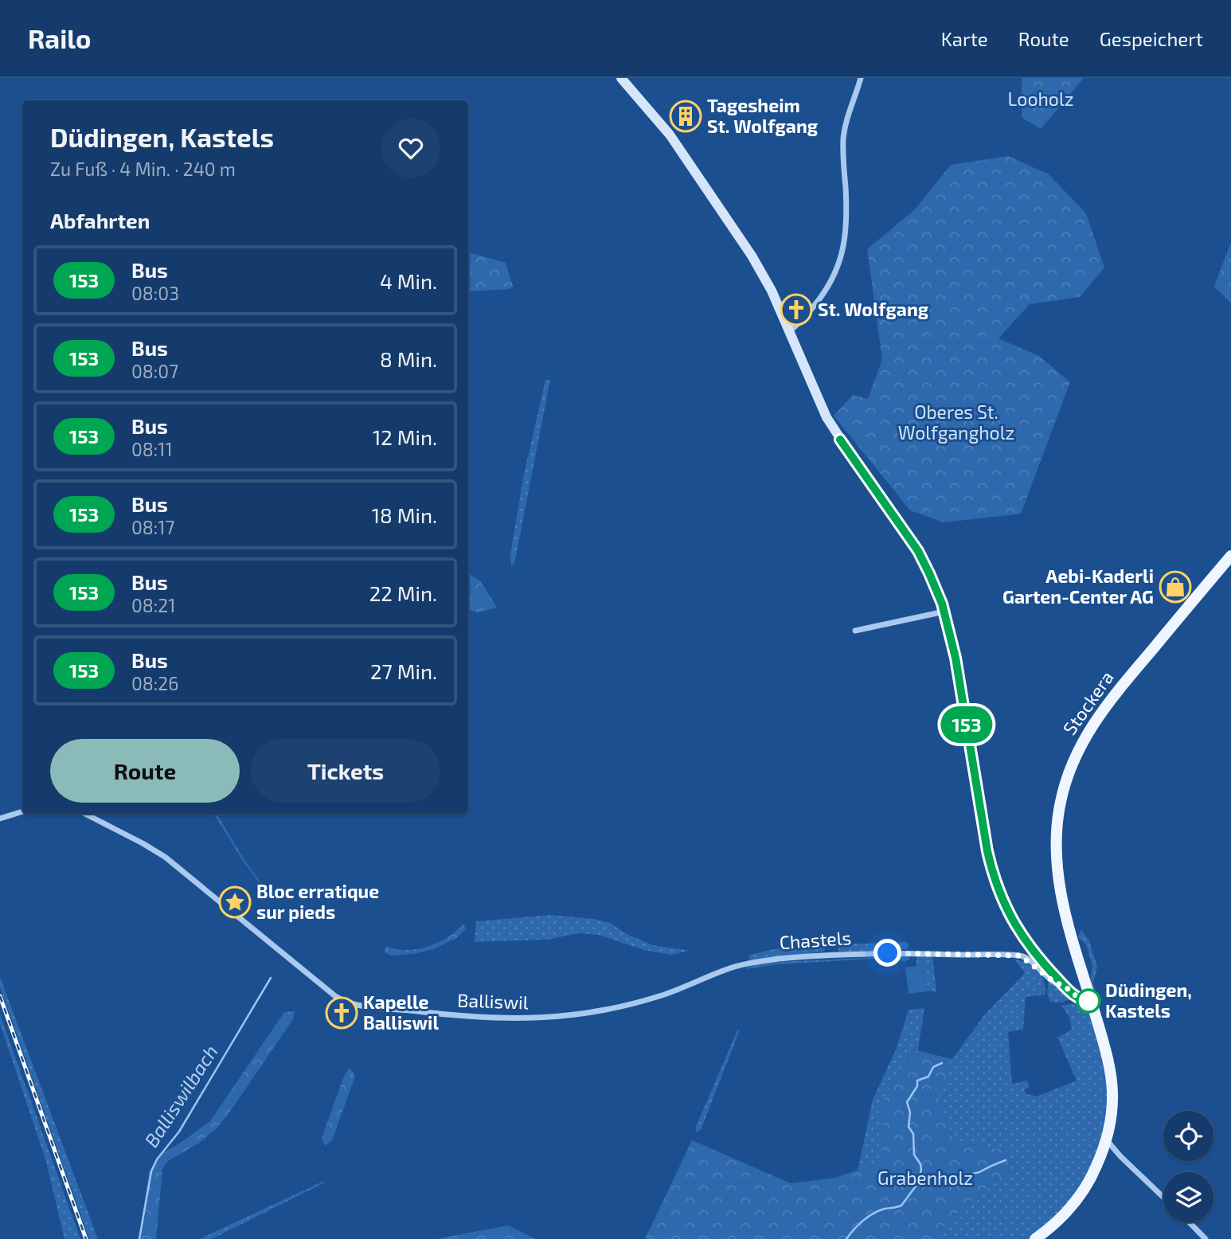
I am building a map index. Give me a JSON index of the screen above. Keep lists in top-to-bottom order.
{
  "streets": {
    "main road": ["Stockera", "Chastels"],
    "street": ["Balliswil"]
  },
  "crossings": [
    ["Stockera", "Chastels"],
    ["Chastels", "Balliswil"]
  ],
  "water": ["Balliswilbach"],
  "parks": ["Looholz", "Oberes St. Wolfgangholz", "Grabenholz"],
  "places": {
    "building": ["Tagesheim St. Wolfgang"],
    "church": ["St. Wolfgang", "Kapelle Balliswil"],
    "shop": ["Aebi-Kaderli Garten-Center AG"],
    "place": ["Bloc erratique sur pieds"],
    "other": ["Düdingen, Kastels"]
  },
  "lines": ["bus line 153"],
  "page": {
    "header": "Railo",
    "nav": ["Karte", "Route", "Gespeichert"],
    "on_map": "153",
    "heading": [
      ["Düdingen, Kastels", "Zu Fuß · 4 Min. · 240 m"],
      "Abfahrten"
    ],
    "list": [
      {
        "mark": "153",
        "name": "Bus",
        "note": "08:03",
        "value": "4 Min."
      },
      {
        "mark": "153",
        "name": "Bus",
        "note": "08:07",
        "value": "8 Min."
      },
      {
        "mark": "153",
        "name": "Bus",
        "note": "08:11",
        "value": "12 Min."
      },
      {
        "mark": "153",
        "name": "Bus",
        "note": "08:17",
        "value": "18 Min."
      },
      {
        "mark": "153",
        "name": "Bus",
        "note": "08:21",
        "value": "22 Min."
      },
      {
        "mark": "153",
        "name": "Bus",
        "note": "08:26",
        "value": "27 Min."
      }
    ],
    "buttons": ["Route", "Tickets"]
  }
}
